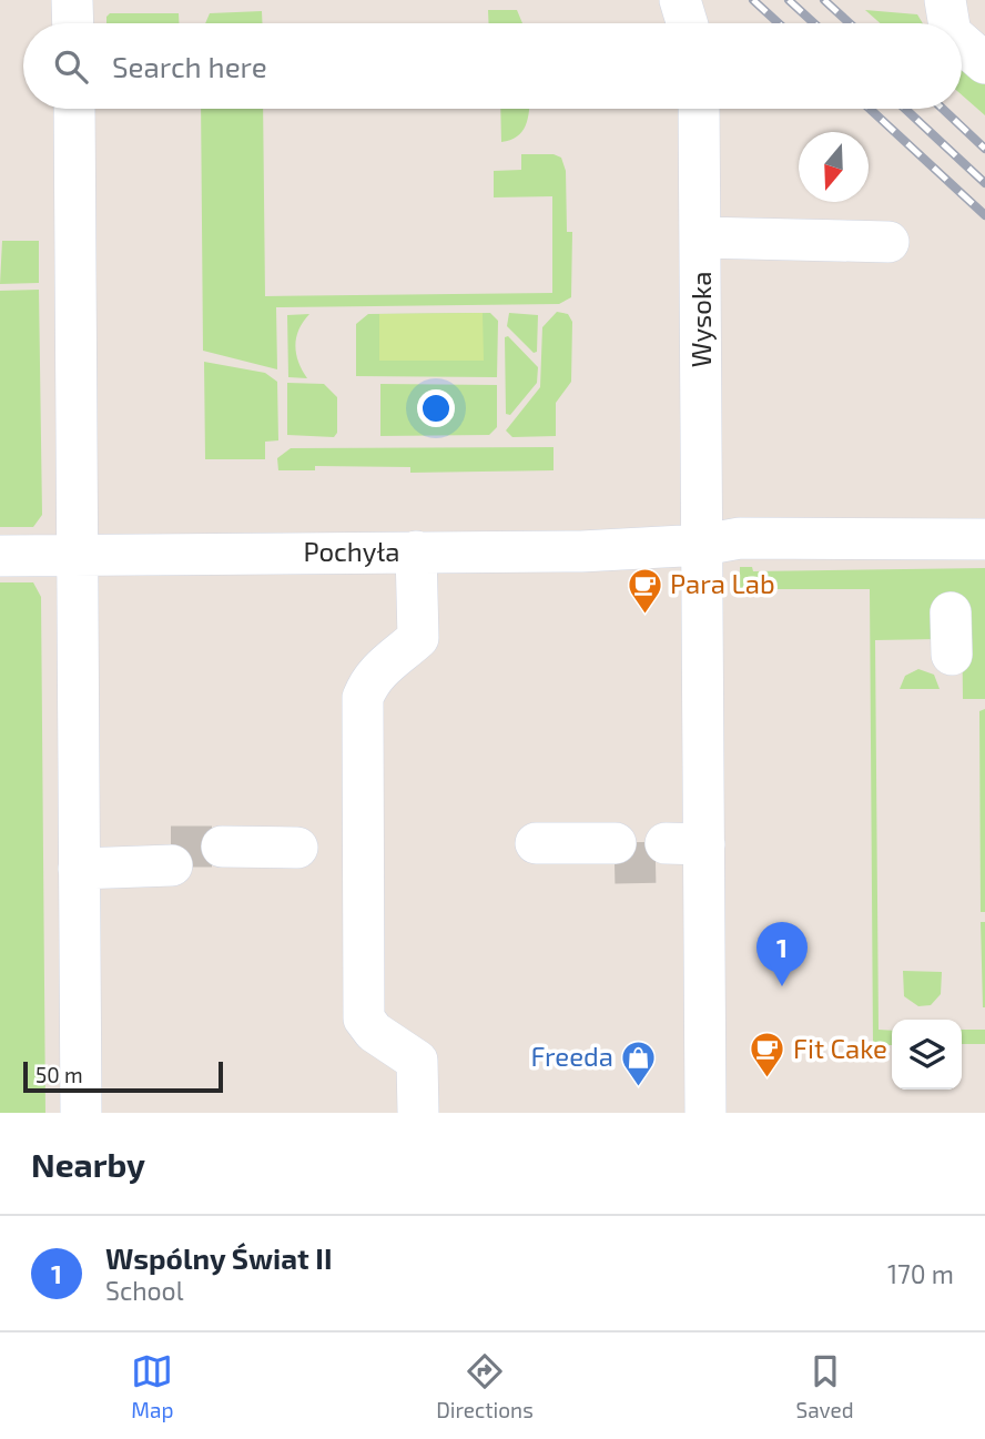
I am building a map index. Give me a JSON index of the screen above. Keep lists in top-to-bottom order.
{
  "streets": {
    "street": ["Wysoka", "Pochyła"]
  },
  "crossings": [
    ["Wysoka", "Pochyła"]
  ],
  "places": {
    "cafe": ["Para Lab", "Fit Cake"],
    "shop": ["Freeda"]
  },
  "scale_bar": "50 m",
  "north": "bottom",
  "page": {
    "search": "Search here",
    "pins": "1",
    "scale": "50 m",
    "heading": "Nearby",
    "list": [
      {
        "mark": "1",
        "name": "Wspólny Świat II",
        "note": "School",
        "value": "170 m"
      }
    ],
    "nav": ["Map", "Directions", "Saved"]
  }
}
